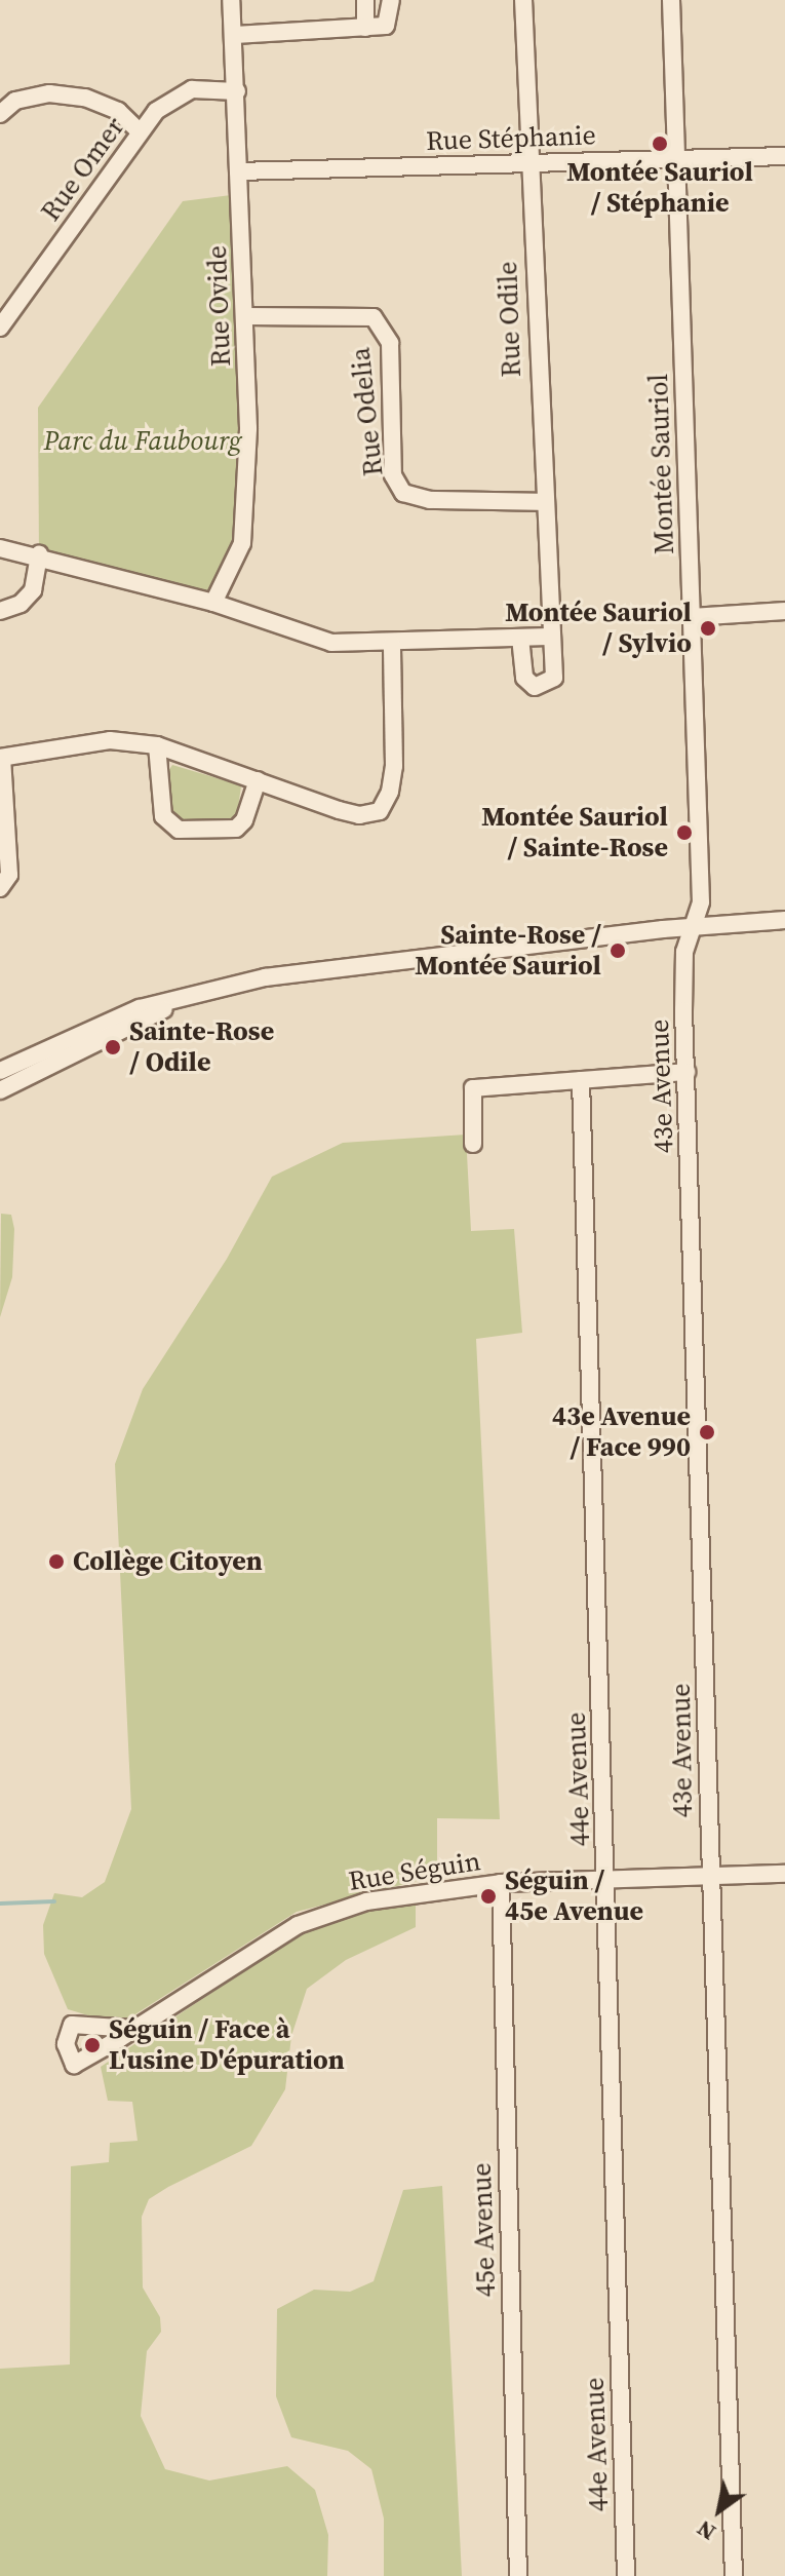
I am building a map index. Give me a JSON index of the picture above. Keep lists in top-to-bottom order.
{
  "streets": {
    "street": [
      "Rue Stéphanie",
      "Rue Omer",
      "Rue Ovide",
      "Rue Odile",
      "Rue Odelia",
      "Montée Sauriol",
      "43e Avenue",
      "44e Avenue",
      "Rue Séguin",
      "45e Avenue"
    ]
  },
  "crossings": [
    ["Rue Stéphanie", "Rue Ovide"],
    ["Rue Stéphanie", "Rue Odile"],
    ["Rue Stéphanie", "Montée Sauriol"],
    ["Rue Omer", "Rue Ovide"],
    ["Rue Ovide", "Rue Odelia"],
    ["Rue Odile", "Rue Odelia"],
    ["Montée Sauriol", "43e Avenue"],
    ["43e Avenue", "Rue Séguin"],
    ["44e Avenue", "Rue Séguin"],
    ["Rue Séguin", "45e Avenue"]
  ],
  "parks": ["Parc du Faubourg"],
  "places": [
    "Montée Sauriol / Stéphanie",
    "Montée Sauriol / Sylvio",
    "Montée Sauriol / Sainte-Rose",
    "Sainte-Rose / Montée Sauriol",
    "Sainte-Rose / Odile",
    "43e Avenue / Face 990",
    "Collège Citoyen",
    "Séguin / 45e Avenue",
    "Séguin / Face à L'usine D'épuration"
  ],
  "north": "bottom left"
}
